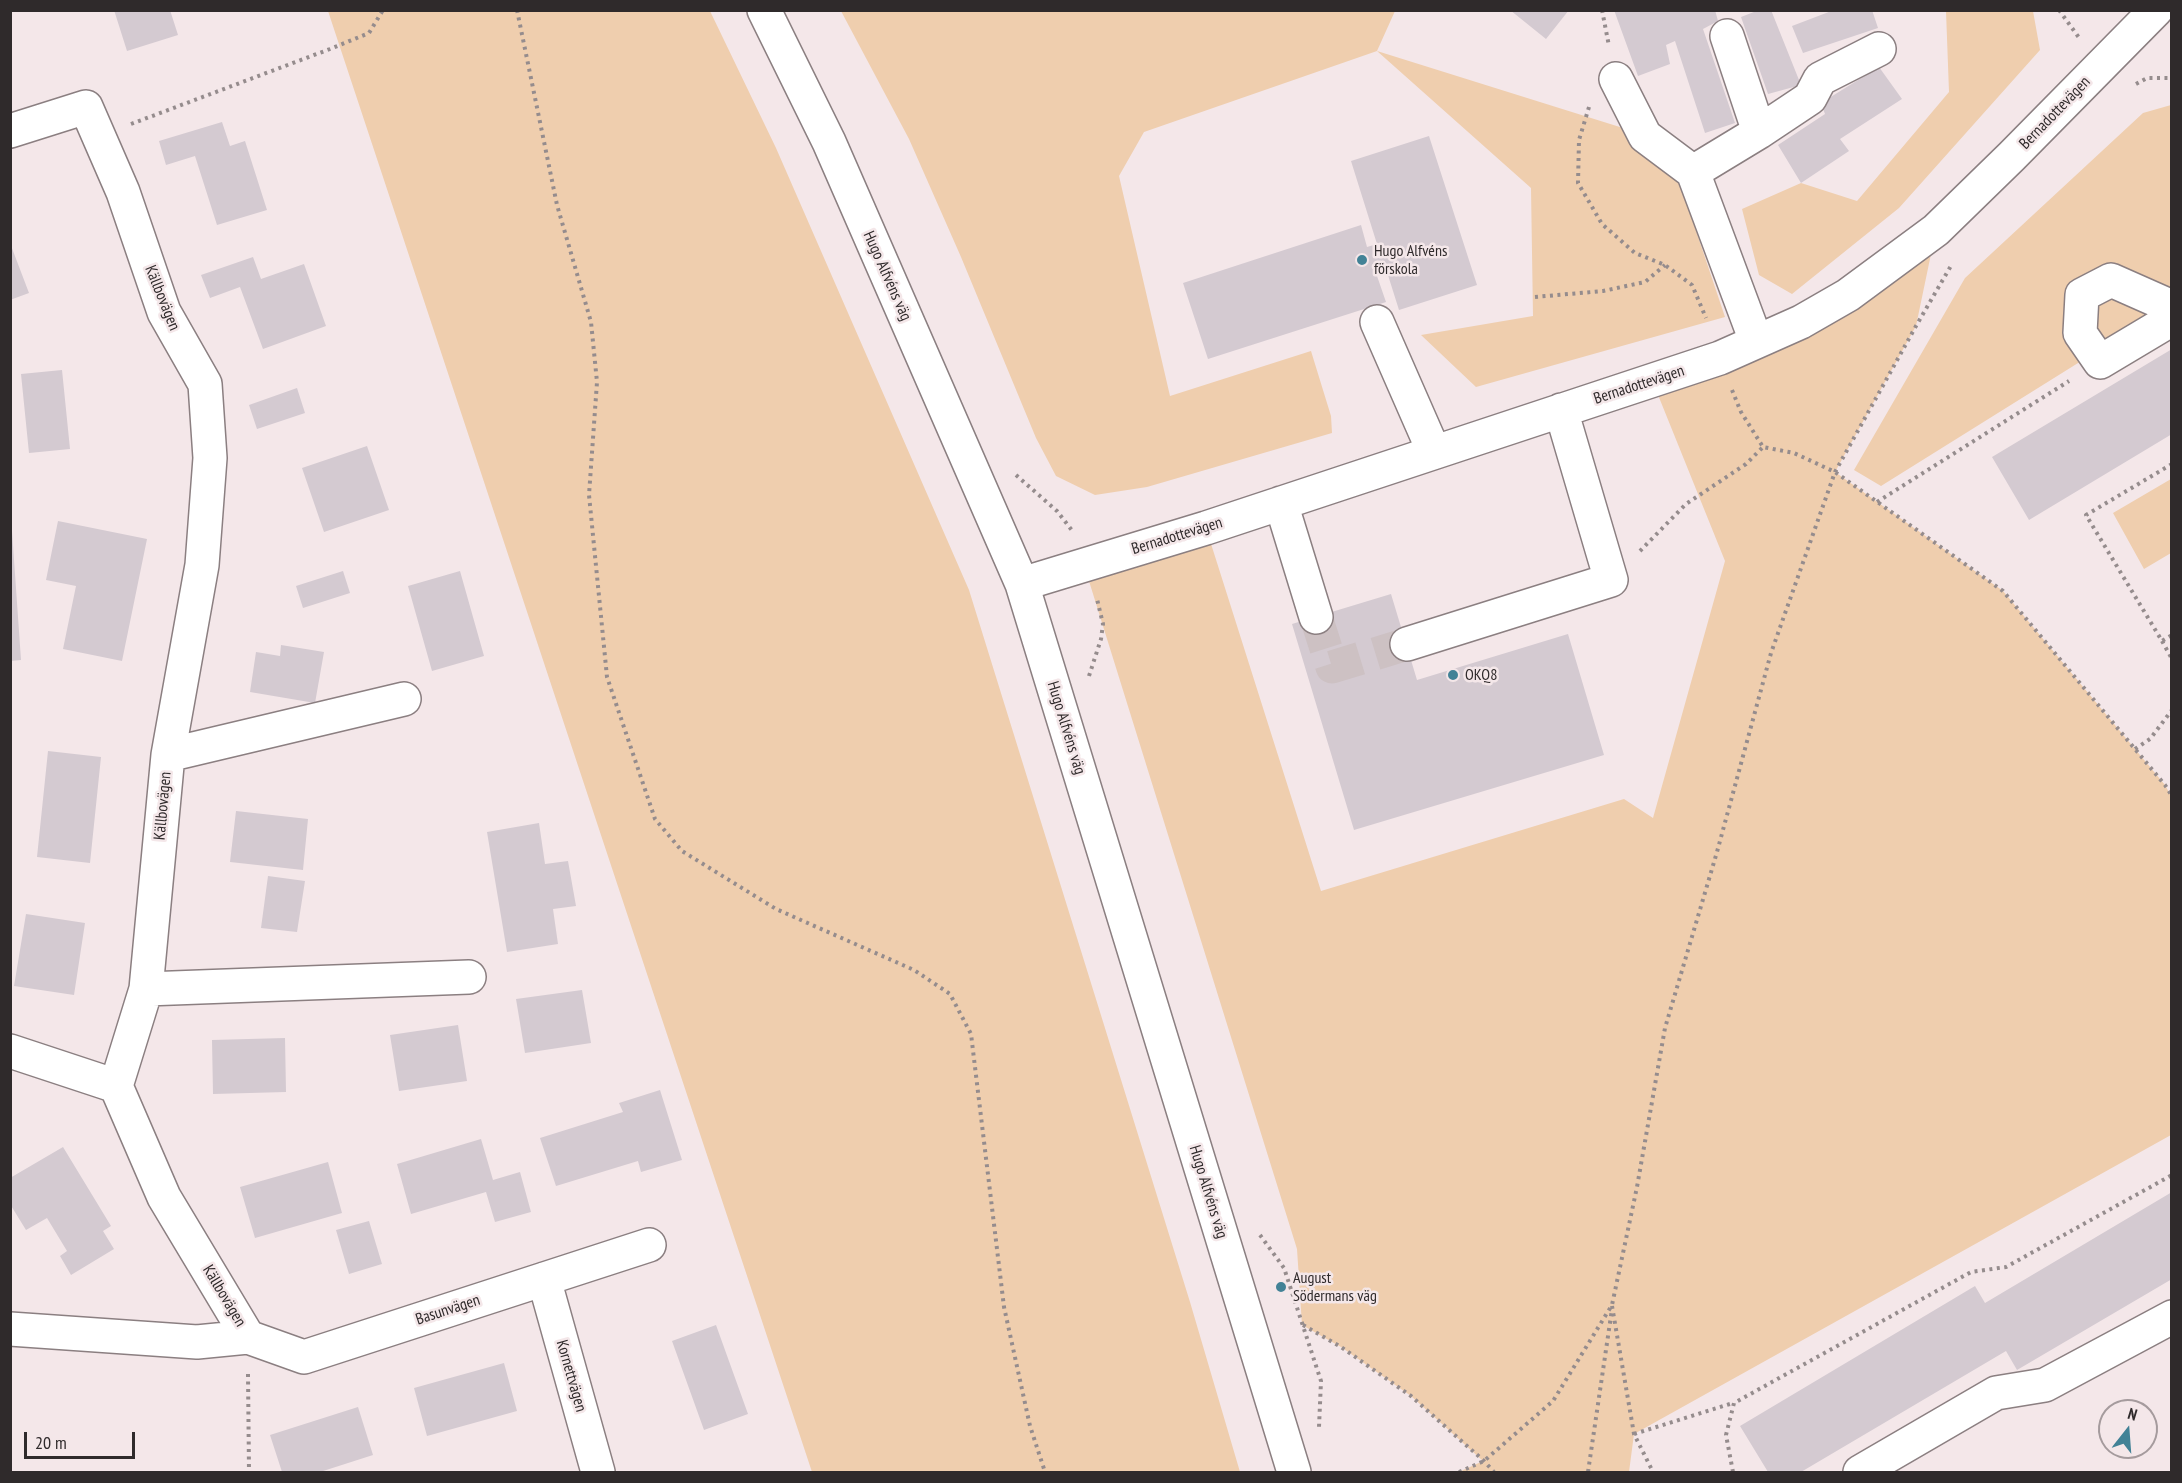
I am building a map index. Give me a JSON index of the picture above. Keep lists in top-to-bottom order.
{
  "streets": {
    "street": [
      "Bernadottevägen",
      "Hugo Alfvéns väg",
      "Källbovägen",
      "Basunvägen",
      "Kornettvägen"
    ]
  },
  "crossings": [
    ["Bernadottevägen", "Hugo Alfvéns väg"],
    ["Källbovägen", "Basunvägen"],
    ["Basunvägen", "Kornettvägen"]
  ],
  "places": ["Hugo Alfvéns förskola", "OKQ8", "August Södermans väg"],
  "scale_bar": "20 m",
  "north": "top"
}
